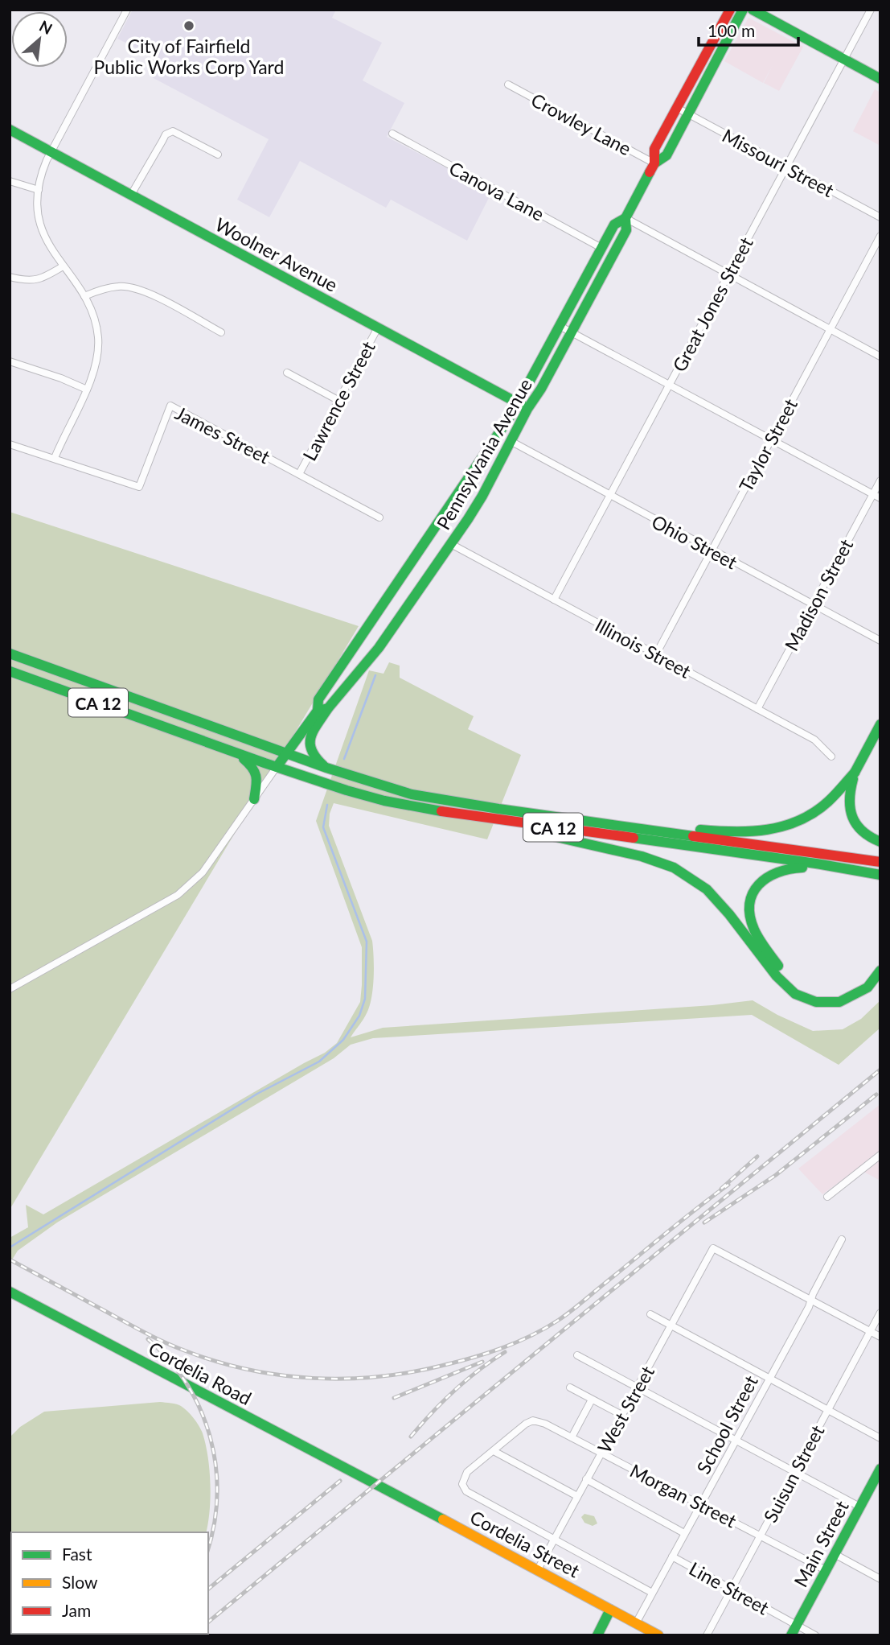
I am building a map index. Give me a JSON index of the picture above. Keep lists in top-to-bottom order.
{
  "streets": {
    "main road": [
      "Woolner Avenue",
      "Pennsylvania Avenue",
      "CA 12",
      "Cordelia Road",
      "Cordelia Street",
      "Main Street"
    ],
    "street": [
      "Crowley Lane",
      "Missouri Street",
      "Canova Lane",
      "Great Jones Street",
      "Lawrence Street",
      "James Street",
      "Taylor Street",
      "Ohio Street",
      "Madison Street",
      "Illinois Street",
      "West Street",
      "School Street",
      "Suisun Street",
      "Morgan Street",
      "Line Street"
    ]
  },
  "crossings": [
    ["Crowley Lane", "Pennsylvania Avenue"],
    ["Missouri Street", "Great Jones Street"],
    ["Missouri Street", "Pennsylvania Avenue"],
    ["Canova Lane", "Pennsylvania Avenue"],
    ["Woolner Avenue", "Lawrence Street"],
    ["Woolner Avenue", "Pennsylvania Avenue"],
    ["Great Jones Street", "Ohio Street"],
    ["Great Jones Street", "Illinois Street"],
    ["Lawrence Street", "James Street"],
    ["Taylor Street", "Ohio Street"],
    ["Taylor Street", "Illinois Street"],
    ["Pennsylvania Avenue", "Ohio Street"],
    ["Pennsylvania Avenue", "Illinois Street"],
    ["Pennsylvania Avenue", "CA 12"],
    ["Ohio Street", "Madison Street"],
    ["Madison Street", "Illinois Street"],
    ["Cordelia Road", "Cordelia Street"],
    ["West Street", "School Street"],
    ["West Street", "Morgan Street"],
    ["West Street", "Cordelia Street"],
    ["School Street", "Morgan Street"],
    ["School Street", "Cordelia Street"],
    ["School Street", "Line Street"],
    ["Suisun Street", "Morgan Street"],
    ["Suisun Street", "Line Street"],
    ["Morgan Street", "Main Street"],
    ["Main Street", "Line Street"]
  ],
  "places": ["City of Fairfield Public Works Corp Yard"],
  "legend": ["Fast", "Slow", "Jam"],
  "scale_bar": "100 m",
  "north": "top right"
}
